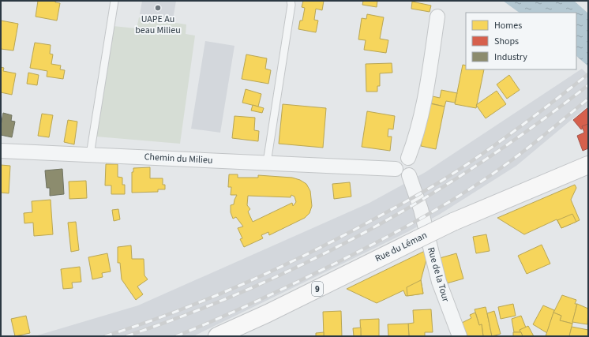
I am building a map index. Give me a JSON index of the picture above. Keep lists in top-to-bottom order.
{
  "streets": {
    "main road": ["Rue du Léman", "9"],
    "street": ["Chemin du Milieu", "Rue de la Tour"]
  },
  "crossings": [
    ["Chemin du Milieu", "Rue de la Tour"]
  ],
  "places": ["UAPE Au beau Milieu"],
  "legend": ["Homes", "Shops", "Industry"]
}
